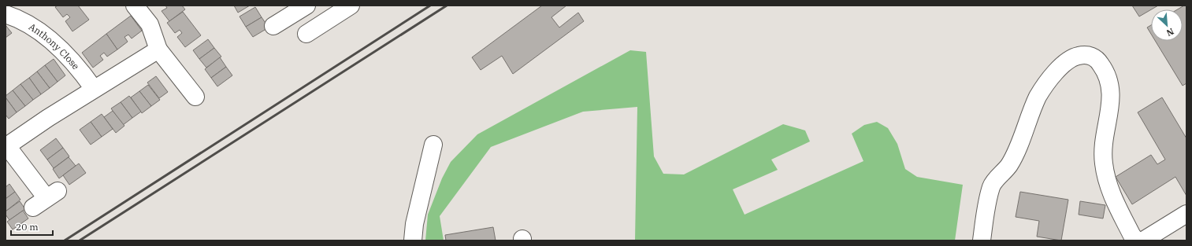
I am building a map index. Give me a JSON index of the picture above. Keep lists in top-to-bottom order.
{
  "streets": {
    "street": ["Anthony Close"]
  },
  "scale_bar": "20 m",
  "north": "bottom right"
}
